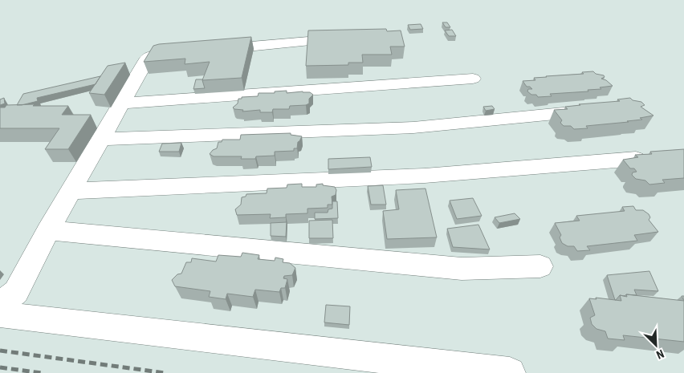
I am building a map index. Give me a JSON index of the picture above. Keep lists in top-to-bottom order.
{
  "north": "bottom right"
}
